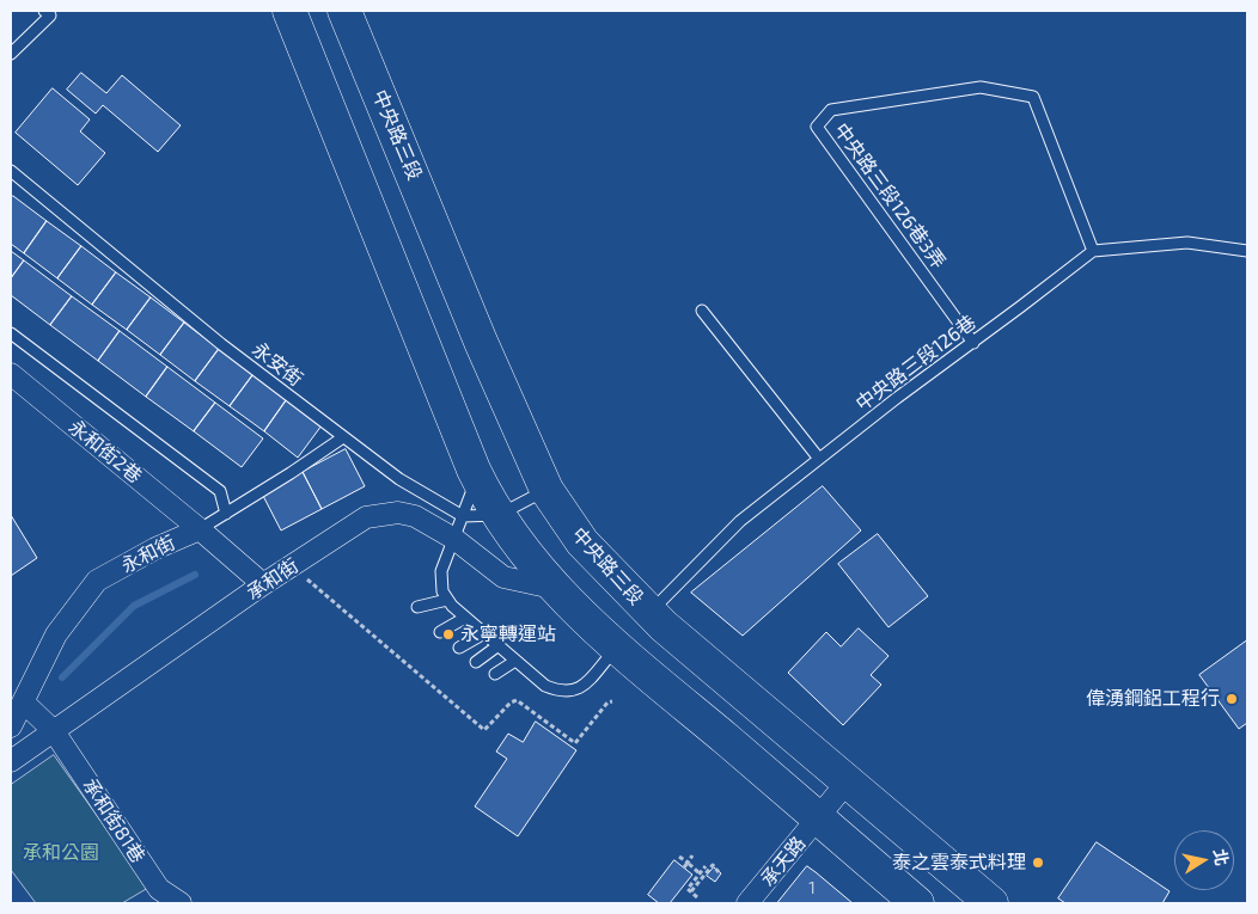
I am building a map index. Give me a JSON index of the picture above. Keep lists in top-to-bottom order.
{
  "streets": {
    "main road": ["中央路三段"],
    "street": [
      "永和街2巷",
      "永和街",
      "承和街",
      "承和街81巷",
      "承天路"
    ],
    "lane": ["中央路三段126巷3弄", "中央路三段126巷", "永安街"]
  },
  "crossings": [
    ["中央路三段", "中央路三段126巷"],
    ["中央路三段", "承天路"],
    ["中央路三段126巷3弄", "中央路三段126巷"],
    ["永安街", "永和街"],
    ["永和街2巷", "永和街"],
    ["永和街2巷", "承和街"],
    ["永和街", "承和街81巷"],
    ["承和街", "承和街81巷"]
  ],
  "parks": ["承和公園"],
  "places": ["永寧轉運站", "偉湧鋼鋁工程行", "泰之雲泰式料理"],
  "house_numbers": ["1"],
  "north": "right"
}
